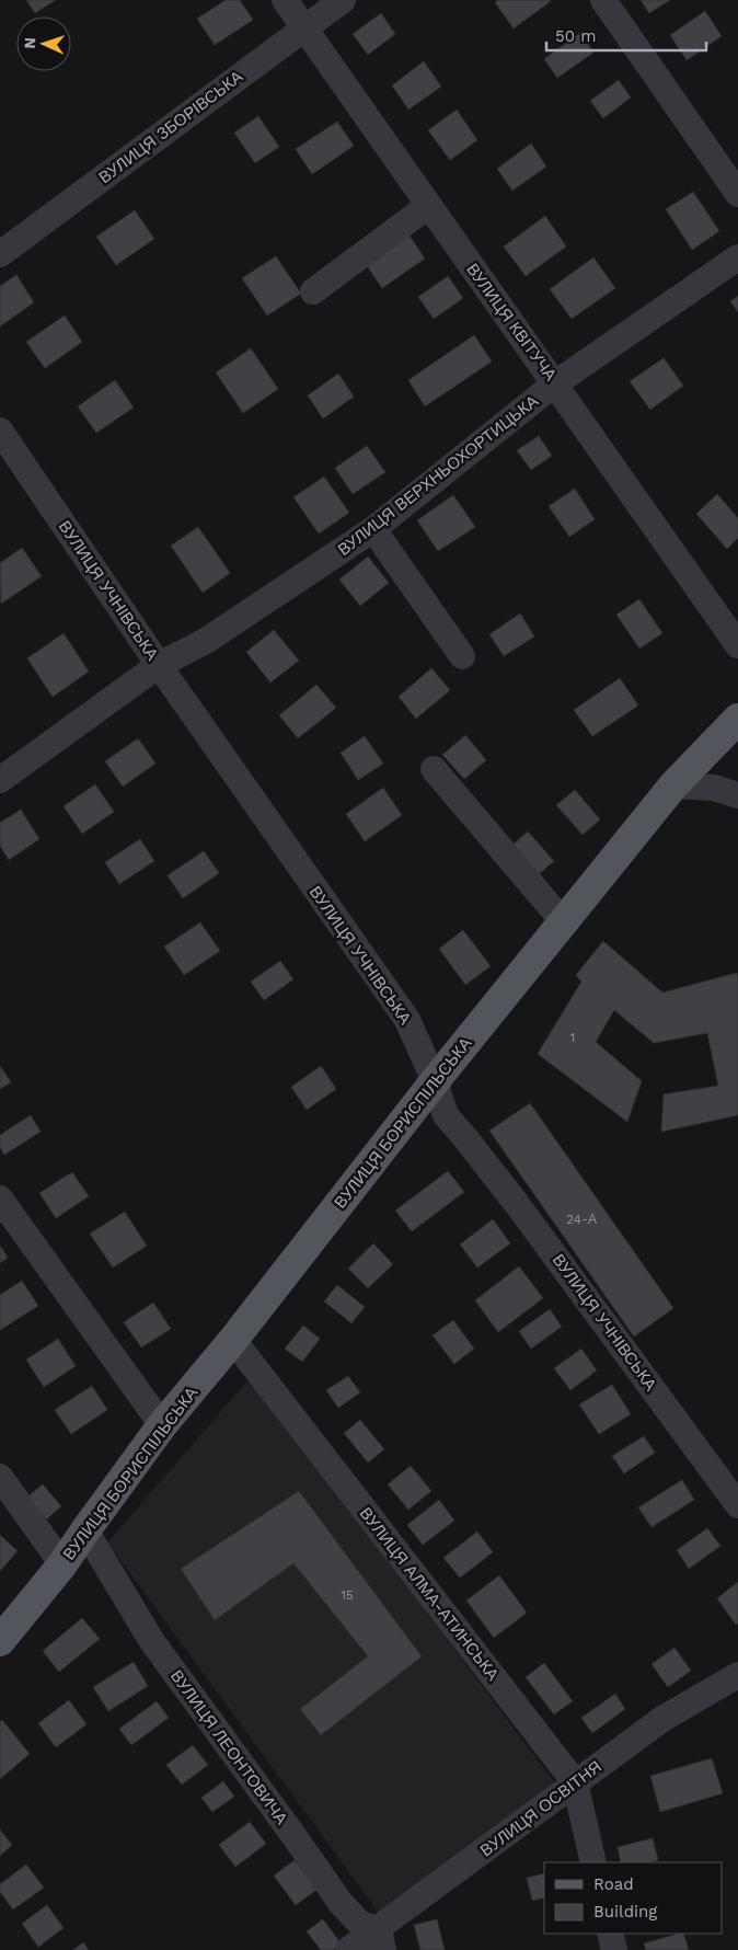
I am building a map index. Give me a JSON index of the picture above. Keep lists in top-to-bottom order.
{
  "streets": {
    "main road": ["ВУЛИЦЯ БОРИСПІЛЬСЬКА"],
    "street": [
      "ВУЛИЦЯ ЗБОРІВСЬКА",
      "ВУЛИЦЯ КВІТУЧА",
      "ВУЛИЦЯ ВЕРХНЬОХОРТИЦЬКА",
      "ВУЛИЦЯ УЧНІВСЬКА",
      "ВУЛИЦЯ АЛМА-АТИНСЬКА",
      "ВУЛИЦЯ ЛЕОНТОВИЧА",
      "ВУЛИЦЯ ОСВІТНЯ"
    ]
  },
  "crossings": [
    ["ВУЛИЦЯ ЗБОРІВСЬКА", "ВУЛИЦЯ КВІТУЧА"],
    ["ВУЛИЦЯ КВІТУЧА", "ВУЛИЦЯ ВЕРХНЬОХОРТИЦЬКА"],
    ["ВУЛИЦЯ ВЕРХНЬОХОРТИЦЬКА", "ВУЛИЦЯ УЧНІВСЬКА"],
    ["ВУЛИЦЯ УЧНІВСЬКА", "ВУЛИЦЯ БОРИСПІЛЬСЬКА"],
    ["ВУЛИЦЯ БОРИСПІЛЬСЬКА", "ВУЛИЦЯ АЛМА-АТИНСЬКА"],
    ["ВУЛИЦЯ БОРИСПІЛЬСЬКА", "ВУЛИЦЯ ЛЕОНТОВИЧА"],
    ["ВУЛИЦЯ АЛМА-АТИНСЬКА", "ВУЛИЦЯ ОСВІТНЯ"],
    ["ВУЛИЦЯ ЛЕОНТОВИЧА", "ВУЛИЦЯ ОСВІТНЯ"]
  ],
  "house_numbers": ["1", "24-А", "15"],
  "legend": ["Road", "Building"],
  "scale_bar": "50 m",
  "north": "left"
}
